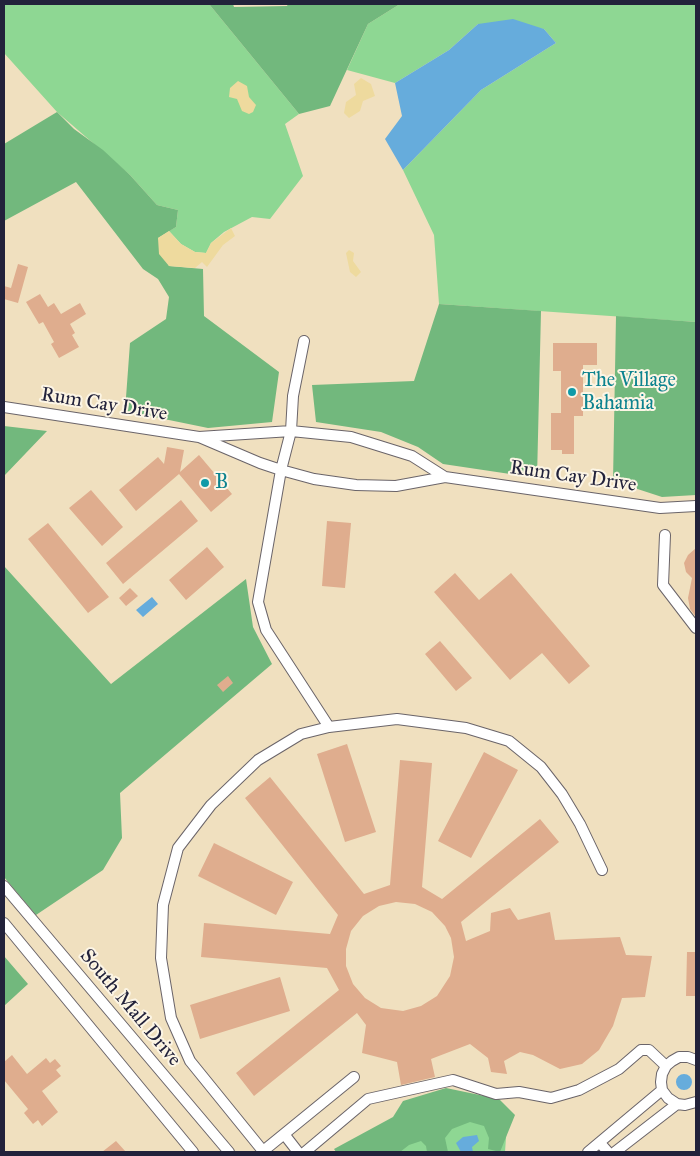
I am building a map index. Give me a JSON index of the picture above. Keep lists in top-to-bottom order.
{
  "streets": {
    "street": ["Rum Cay Drive", "South Mall Drive"]
  },
  "places": ["The Village Bahamia", "B"]
}
